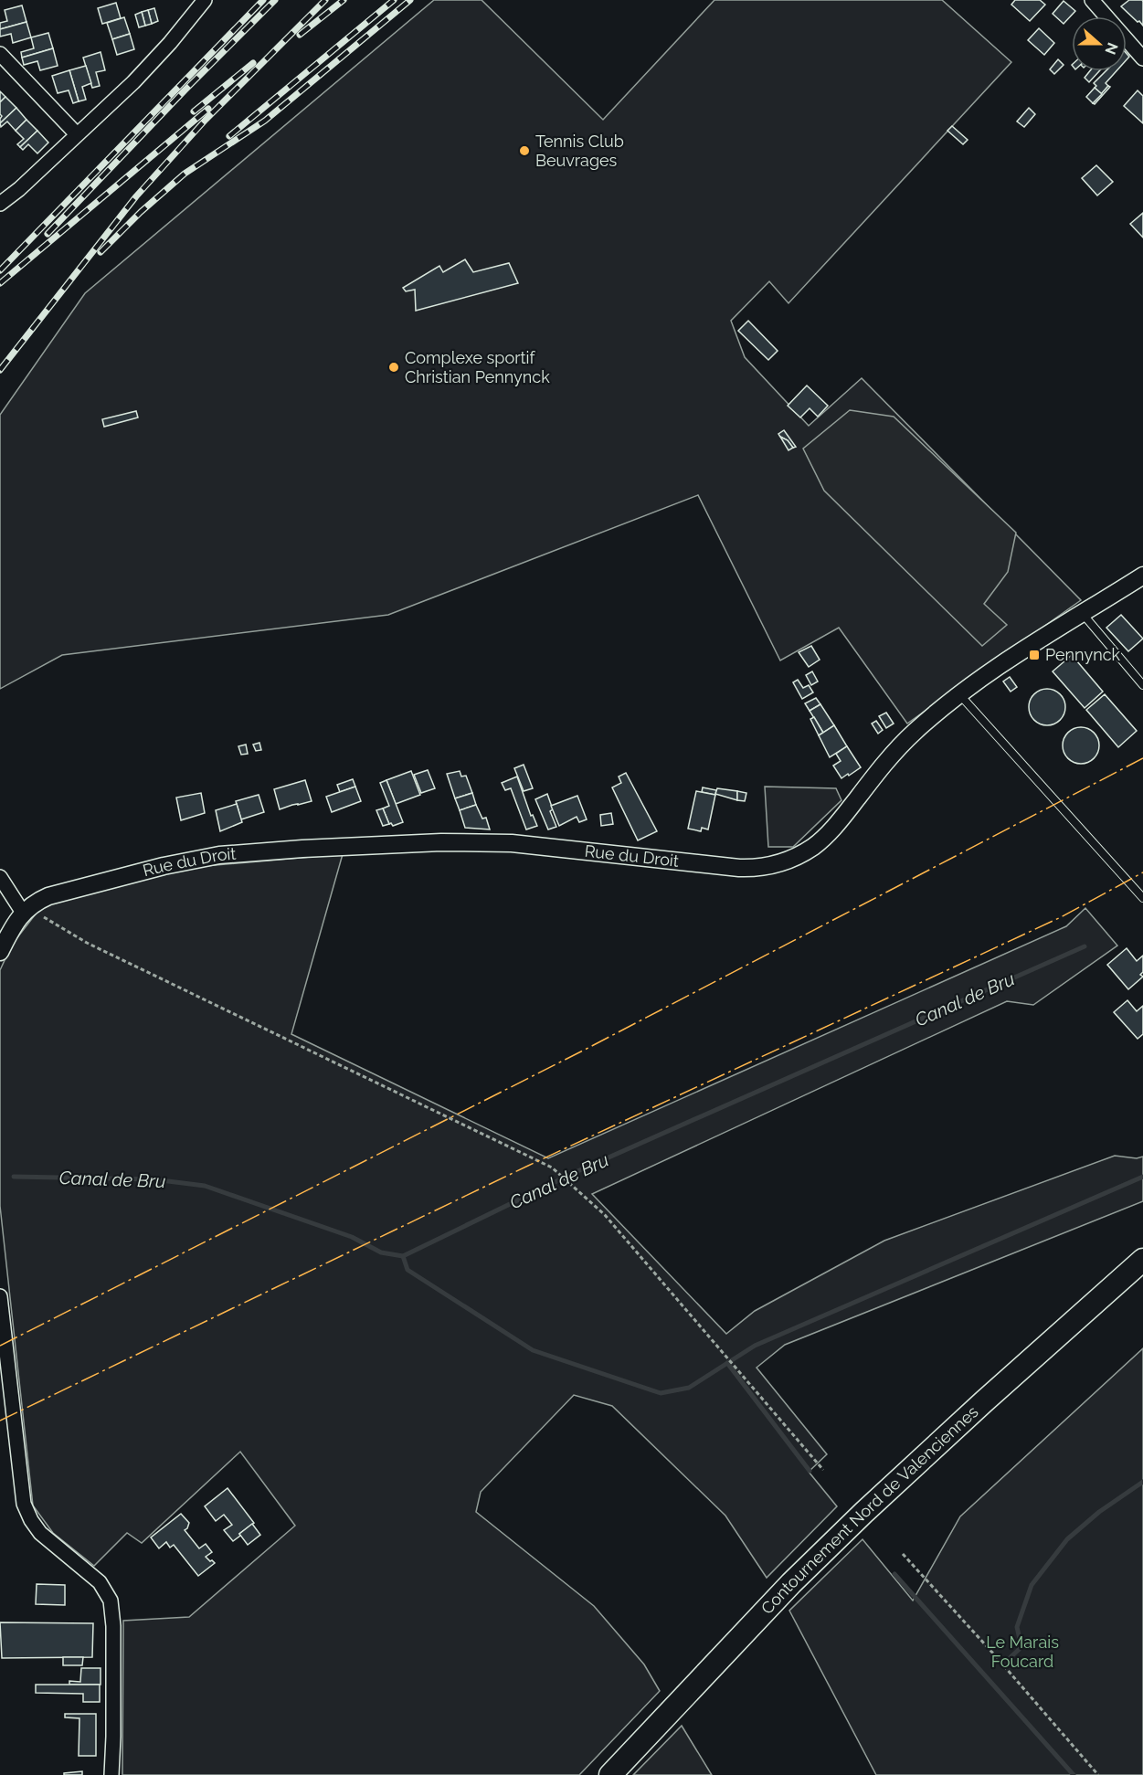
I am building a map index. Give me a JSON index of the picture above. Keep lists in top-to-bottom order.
{
  "streets": {
    "main road": ["Contournement Nord de Valenciennes"],
    "street": ["Rue du Droit"]
  },
  "water": ["Canal de Bru"],
  "parks": ["Le Marais Foucard"],
  "places": {
    "other": ["Tennis Club Beuvrages", "Complexe sportif Christian Pennynck"],
    "transit": ["Pennynck"]
  },
  "north": "right"
}
